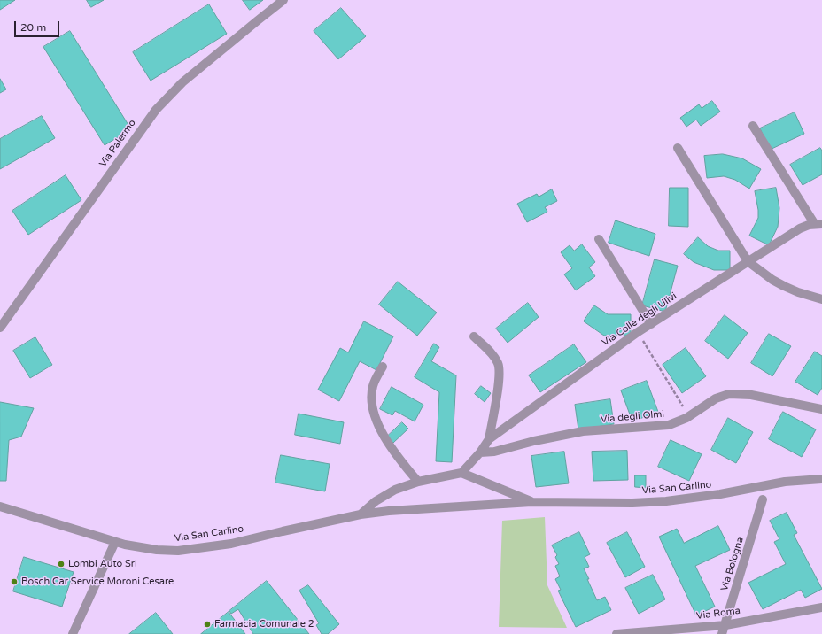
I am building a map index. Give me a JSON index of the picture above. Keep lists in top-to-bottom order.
{
  "streets": {
    "street": [
      "Via Palermo",
      "Via Colle degli Ulivi",
      "Via degli Olmi",
      "Via San Carlino",
      "Via Bologna",
      "Via Roma"
    ]
  },
  "crossings": [
    ["Via Colle degli Ulivi", "Via degli Olmi"],
    ["Via Bologna", "Via Roma"]
  ],
  "places": ["Lombi Auto Srl", "Bosch Car Service Moroni Cesare", "Farmacia Comunale 2"],
  "scale_bar": "20 m"
}
